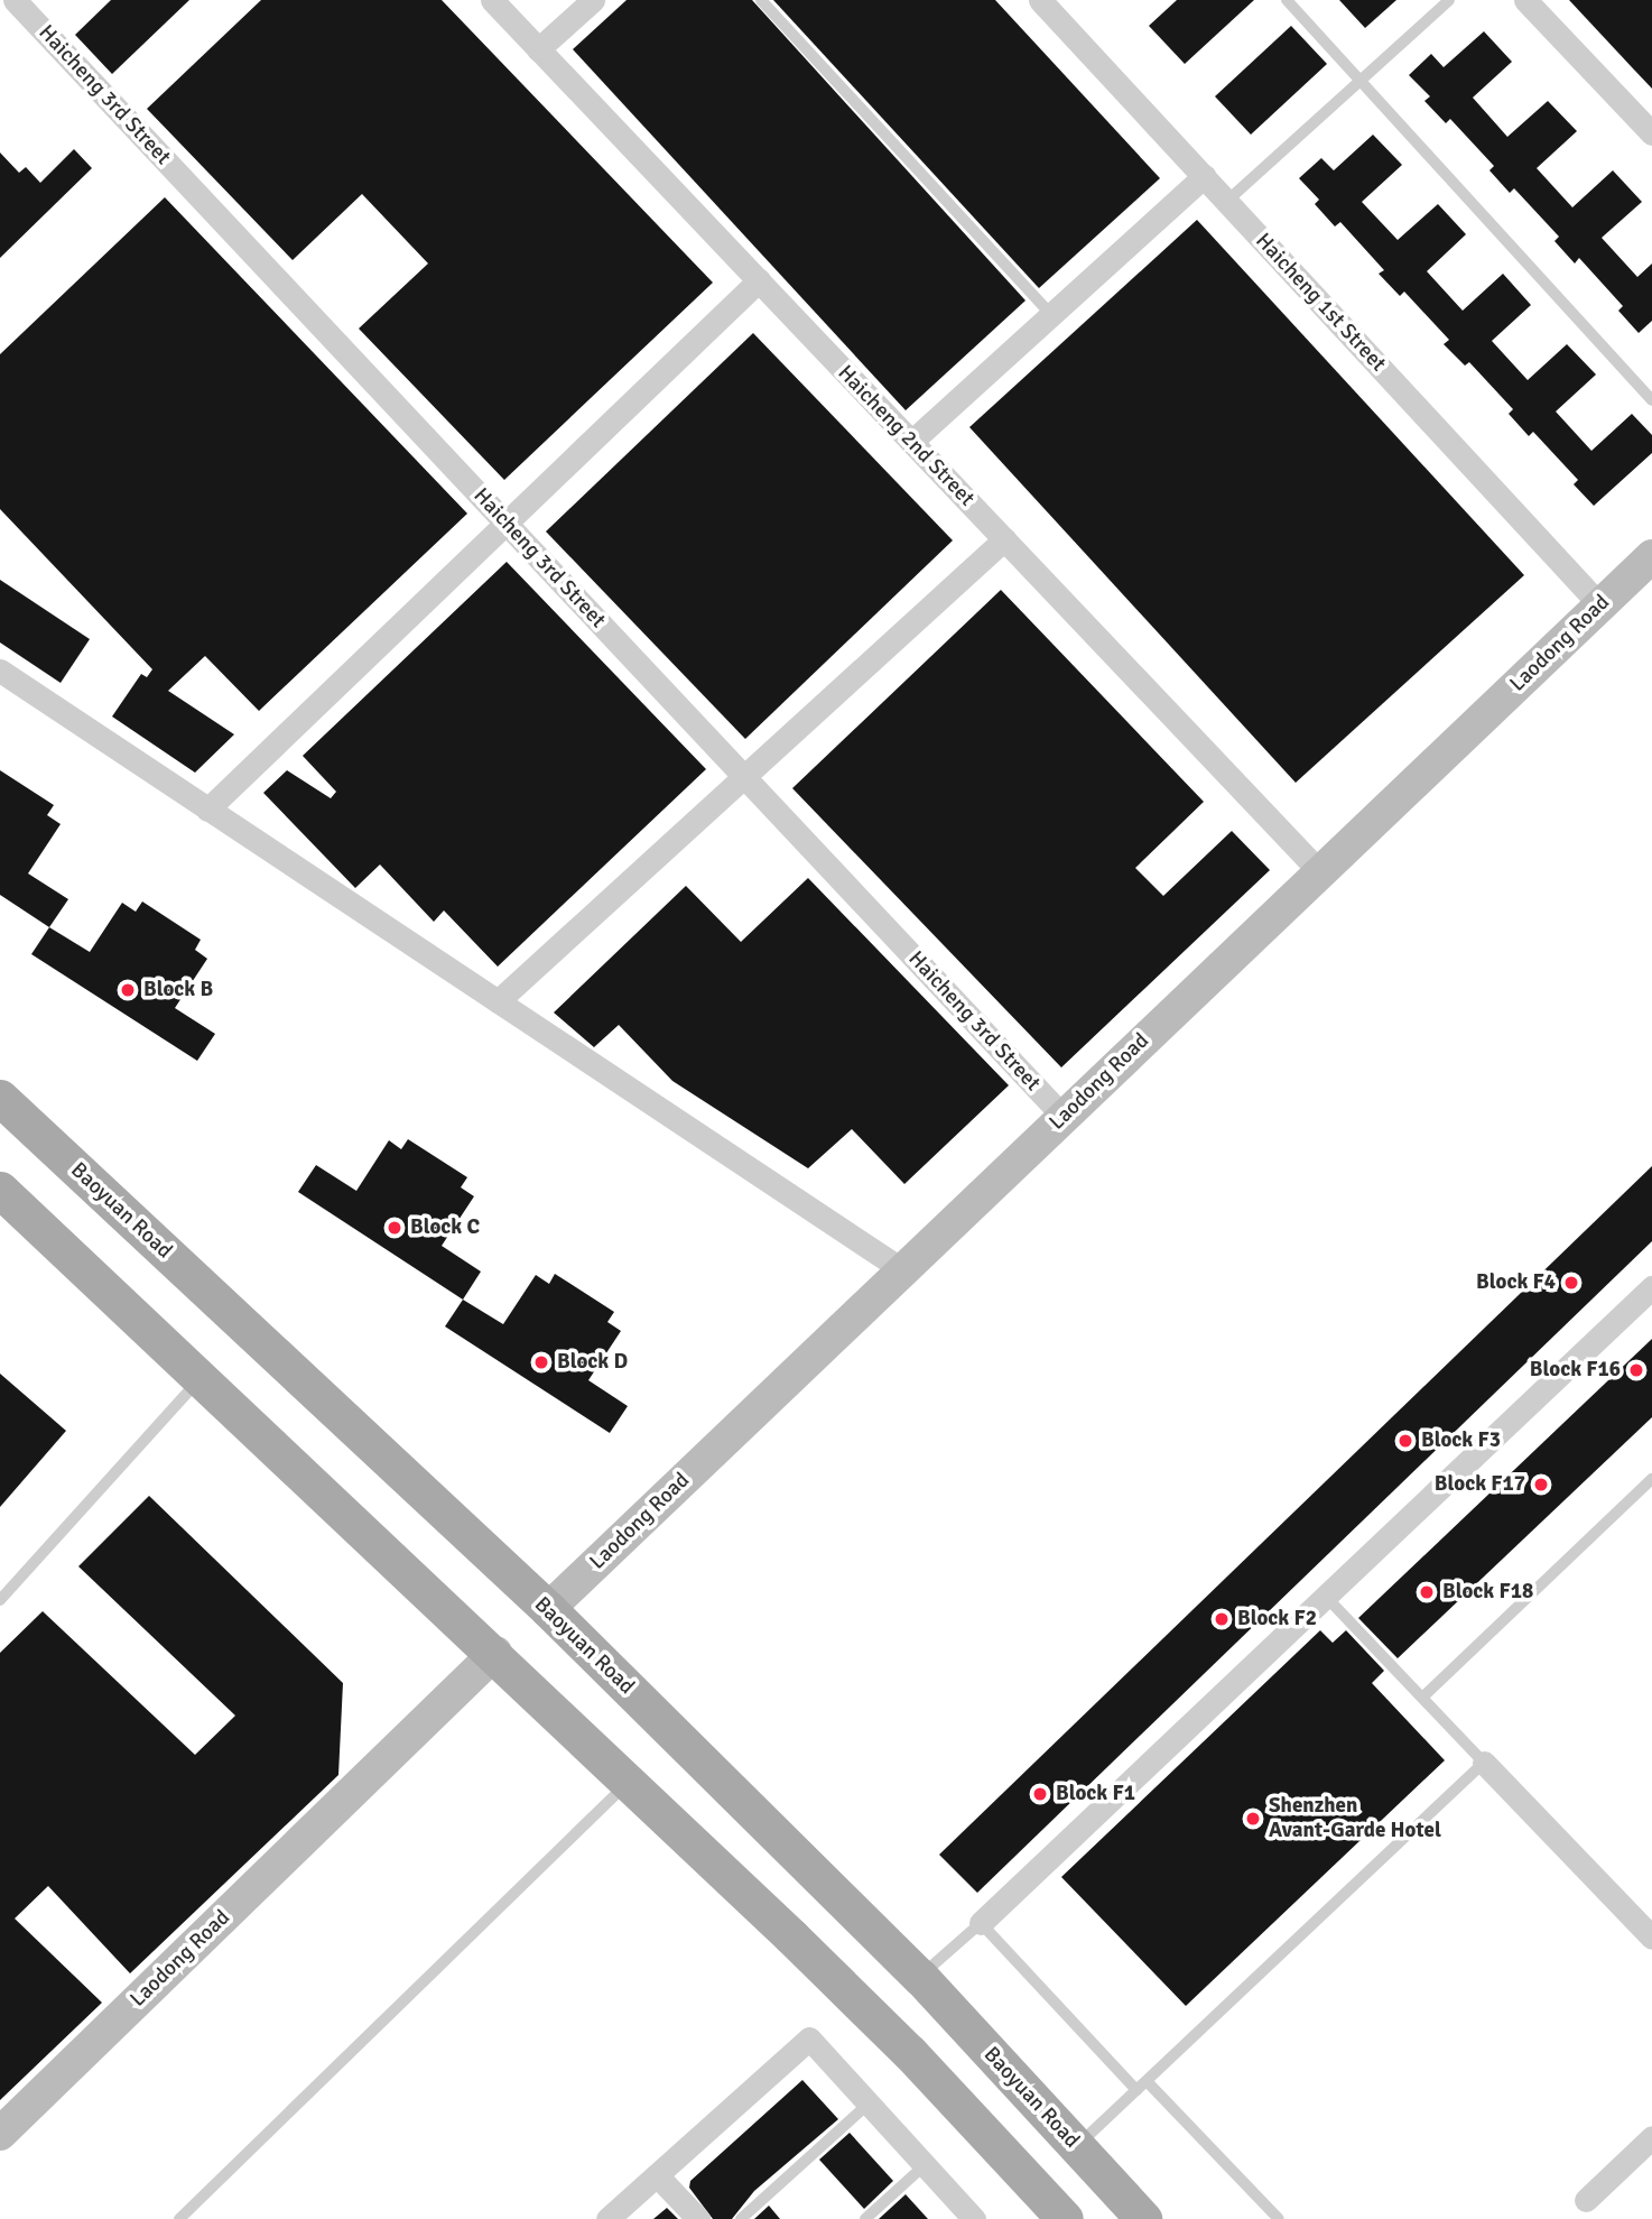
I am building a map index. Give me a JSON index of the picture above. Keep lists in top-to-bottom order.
{
  "streets": {
    "main road": ["Baoyuan Road"],
    "street": [
      "Haicheng 3rd Street",
      "Haicheng 1st Street",
      "Haicheng 2nd Street",
      "Laodong Road"
    ]
  },
  "crossings": [
    ["Haicheng 3rd Street", "Laodong Road"],
    ["Haicheng 1st Street", "Laodong Road"],
    ["Haicheng 2nd Street", "Laodong Road"],
    ["Laodong Road", "Baoyuan Road"]
  ],
  "places": [
    "Block B",
    "Block C",
    "Block F4",
    "Block D",
    "Block F16",
    "Block F3",
    "Block F17",
    "Block F18",
    "Block F2",
    "Block F1",
    "Shenzhen Avant-Garde Hotel"
  ]
}
